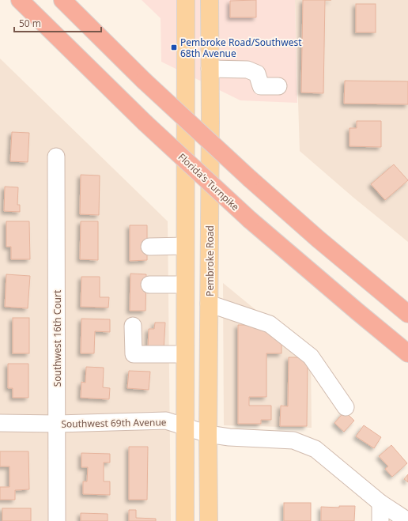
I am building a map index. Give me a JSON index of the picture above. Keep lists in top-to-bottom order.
{
  "streets": {
    "highway": ["Florida's Turnpike"],
    "main road": ["Pembroke Road"],
    "street": ["Southwest 16th Court", "Southwest 69th Avenue"]
  },
  "crossings": [
    ["Pembroke Road", "Southwest 69th Avenue"],
    ["Southwest 16th Court", "Southwest 69th Avenue"]
  ],
  "places": {
    "transit": ["Pembroke Road/Southwest 68th Avenue"]
  },
  "scale_bar": "50 m"
}
